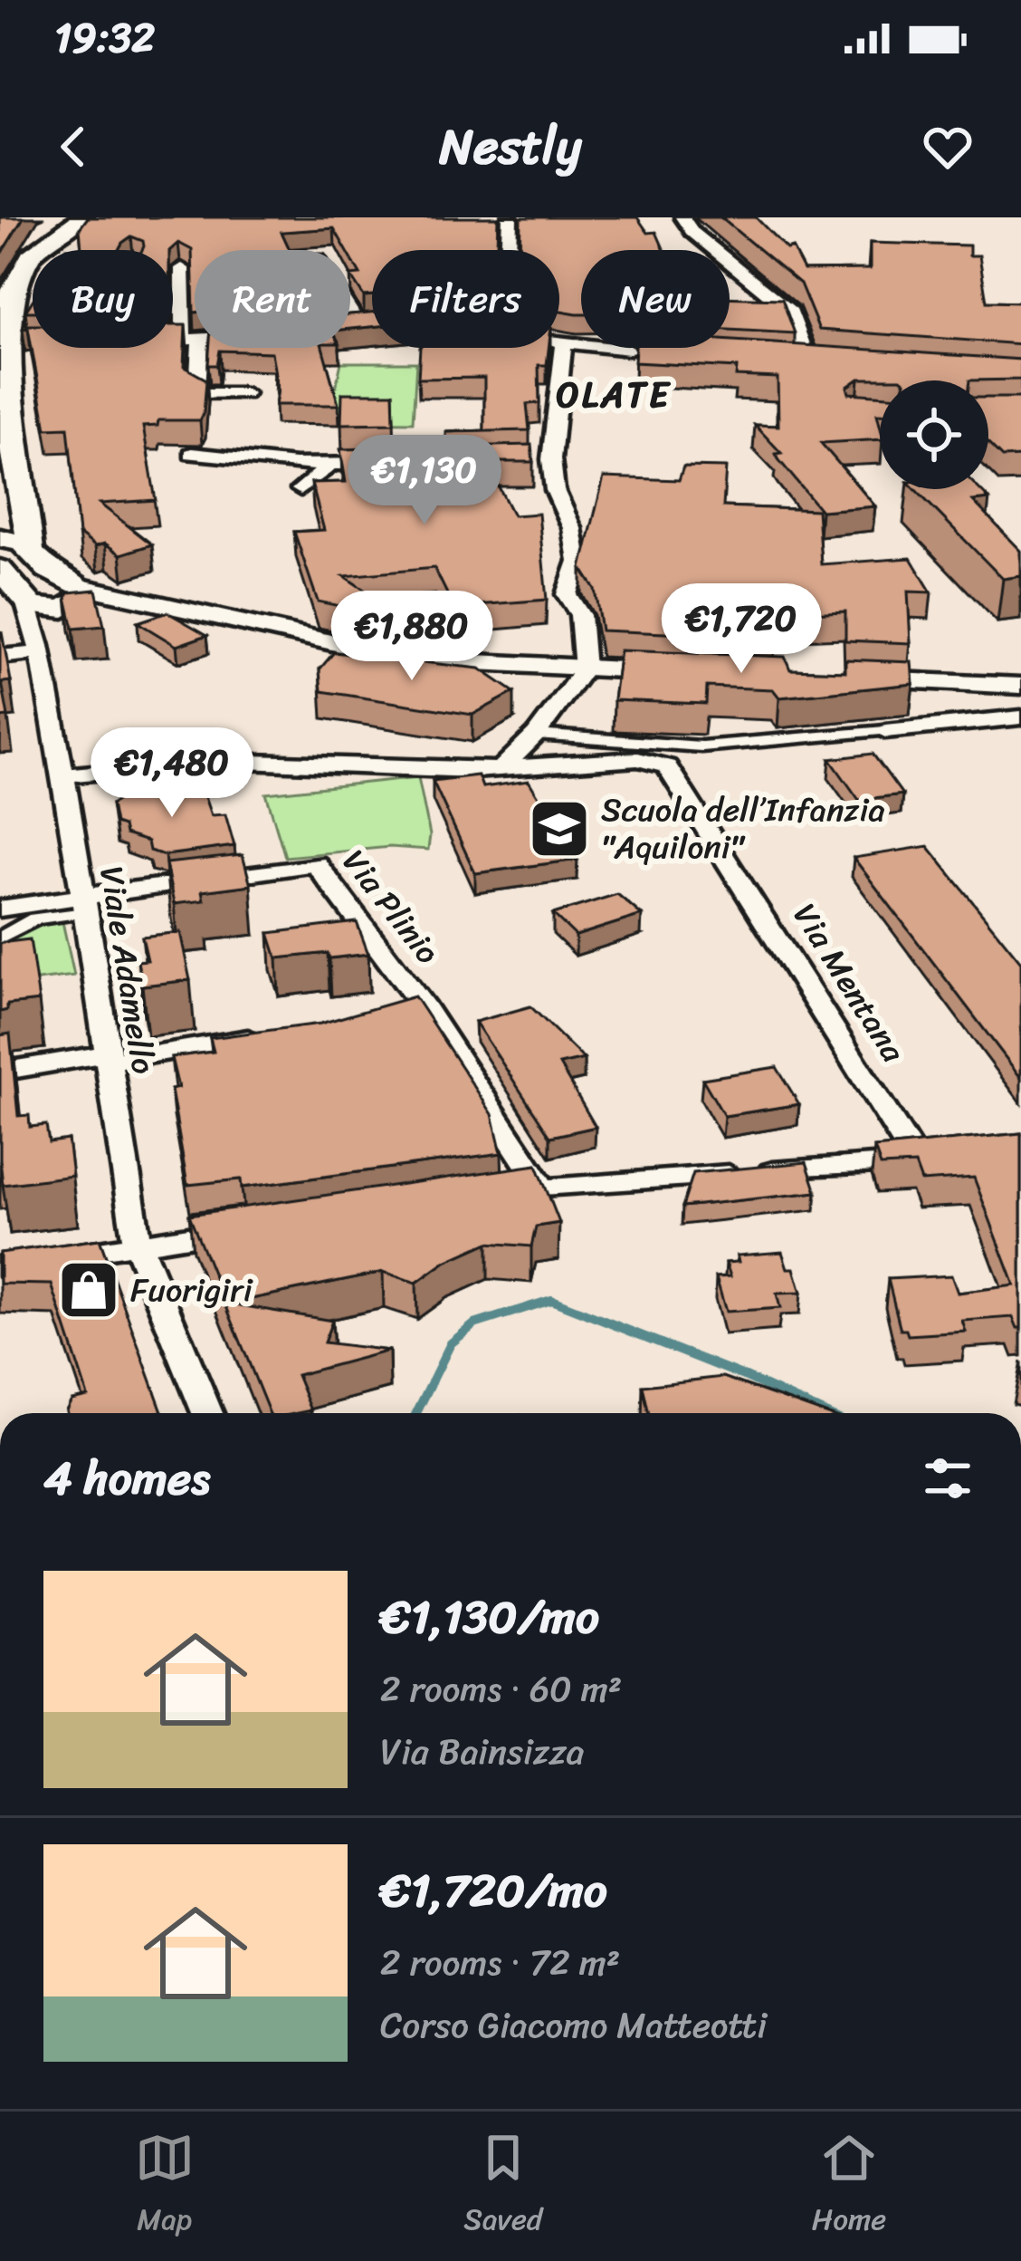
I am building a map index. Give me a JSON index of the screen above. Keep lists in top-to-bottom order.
{
  "streets": {
    "street": ["Via Plinio", "Viale Adamello", "Via Mentana"]
  },
  "crossings": [
    ["Via Plinio", "Viale Adamello"],
    ["Via Plinio", "Via Mentana"]
  ],
  "districts": ["OLATE"],
  "places": {
    "school or university": ["Scuola dell’Infanzia \"Aquiloni\""],
    "shop": ["Fuorigiri"]
  },
  "page": {
    "status": "19:32",
    "header": "Nestly",
    "chip": [
      "Buy",
      "Rent",
      "Filters",
      "New"
    ],
    "price": [
      "€1,130",
      "€1,720",
      "€1,880",
      "€1,480"
    ],
    "heading": "4 homes",
    "list": [
      {
        "name": "€1,130/mo",
        "note": "2 rooms · 60 m² · Via Bainsizza"
      },
      {
        "name": "€1,720/mo",
        "note": "2 rooms · 72 m² · Corso Giacomo Matteotti"
      }
    ],
    "tabs": ["Map", "Saved", "Home"]
  }
}
